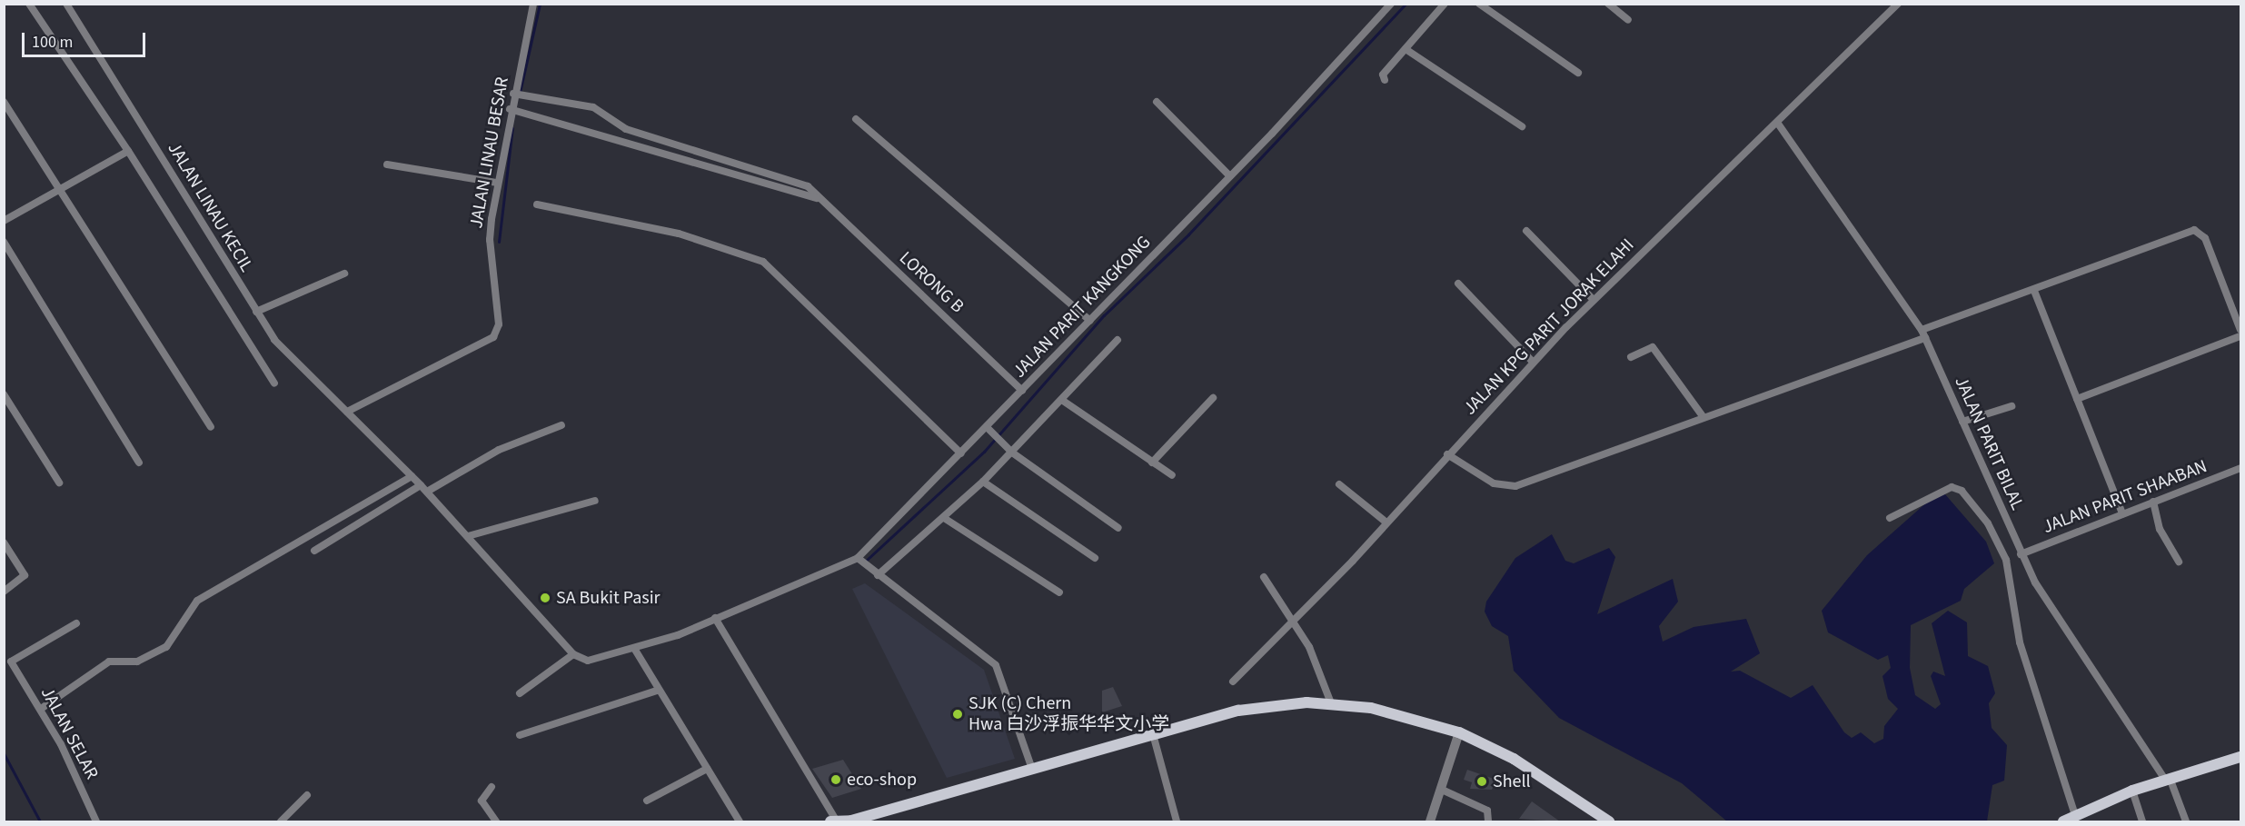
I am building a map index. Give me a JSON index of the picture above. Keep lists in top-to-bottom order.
{
  "streets": {
    "street": [
      "JALAN LINAU BESAR",
      "JALAN LINAU KECIL",
      "LORONG B",
      "JALAN PARIT KANGKONG",
      "JALAN KPG PARIT JORAK ELAHI",
      "JALAN PARIT BILAL",
      "JALAN PARIT SHAABAN",
      "JALAN SELAR"
    ]
  },
  "crossings": [
    ["JALAN LINAU BESAR", "JALAN LINAU KECIL"],
    ["JALAN LINAU BESAR", "LORONG B"],
    ["LORONG B", "JALAN PARIT KANGKONG"],
    ["JALAN KPG PARIT JORAK ELAHI", "JALAN PARIT BILAL"],
    ["JALAN PARIT BILAL", "JALAN PARIT SHAABAN"]
  ],
  "places": [
    "SA Bukit Pasir",
    "SJK (C) Chern Hwa 白沙浮振华华文小学",
    "eco-shop",
    "Shell"
  ],
  "scale_bar": "100 m"
}
